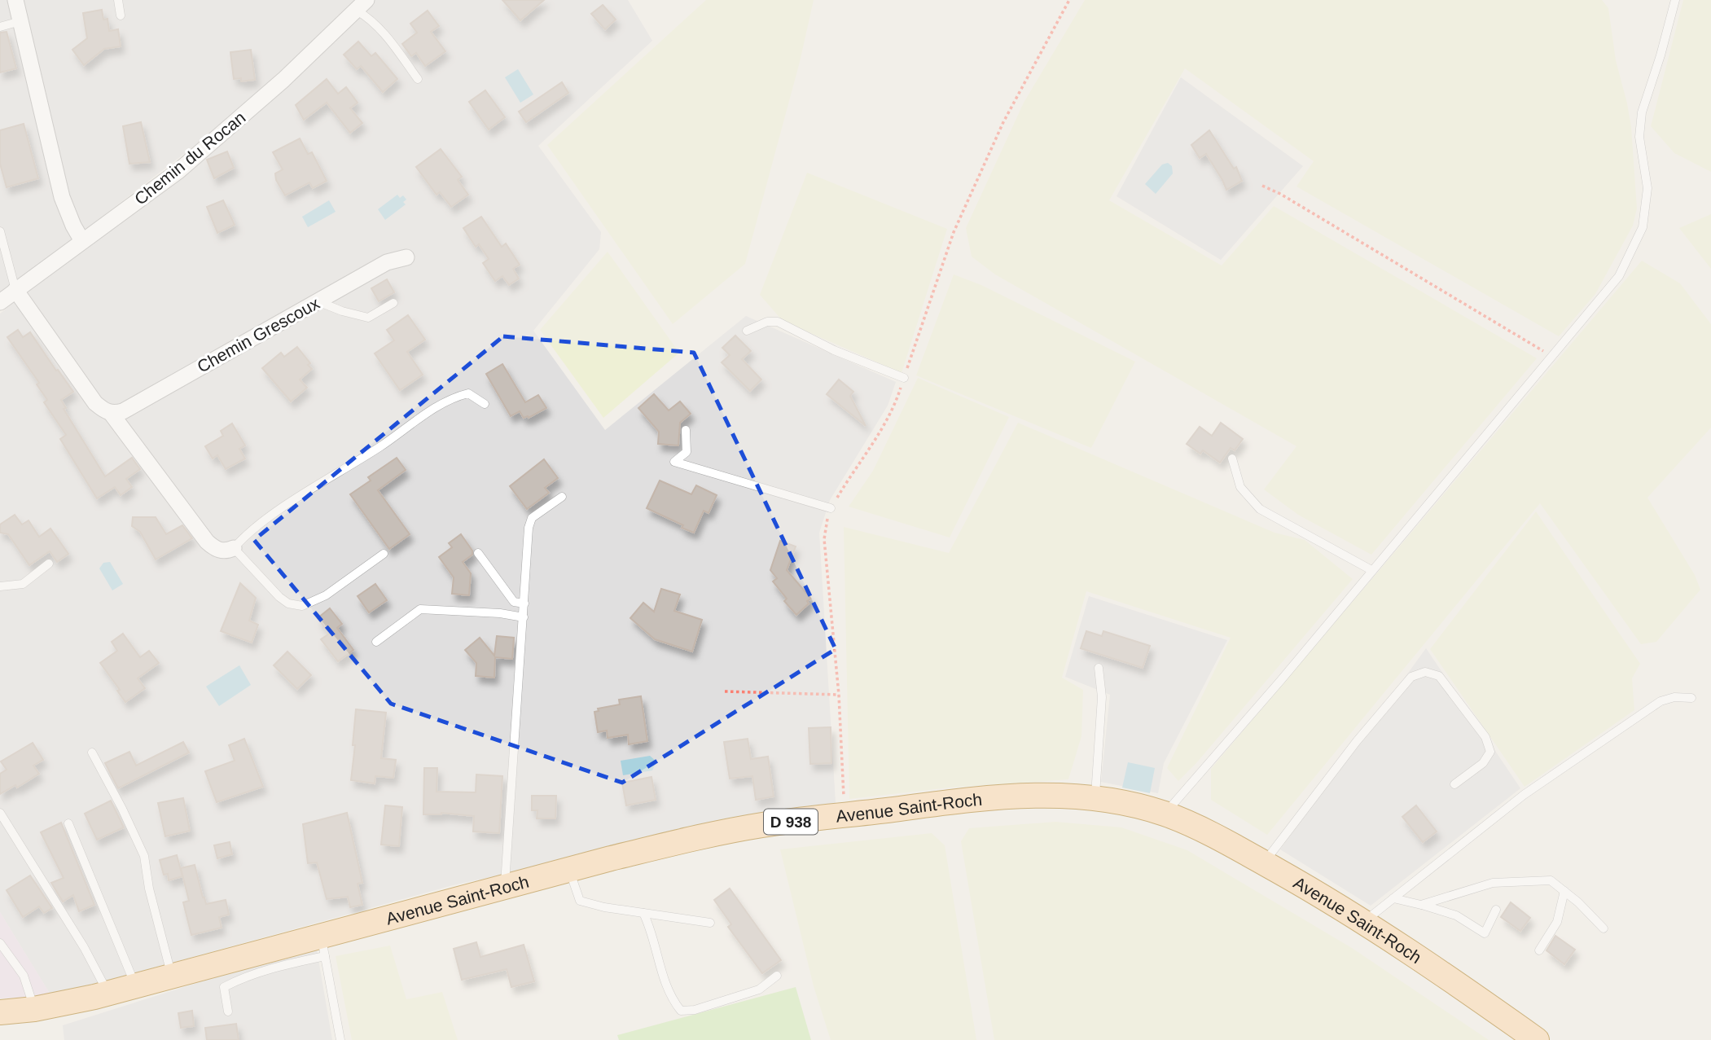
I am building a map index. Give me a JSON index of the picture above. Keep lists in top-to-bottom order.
{
  "streets": {
    "main road": ["Avenue Saint-Roch", "D 938"],
    "street": ["Chemin du Rocan", "Chemin Grescoux"]
  }
}
